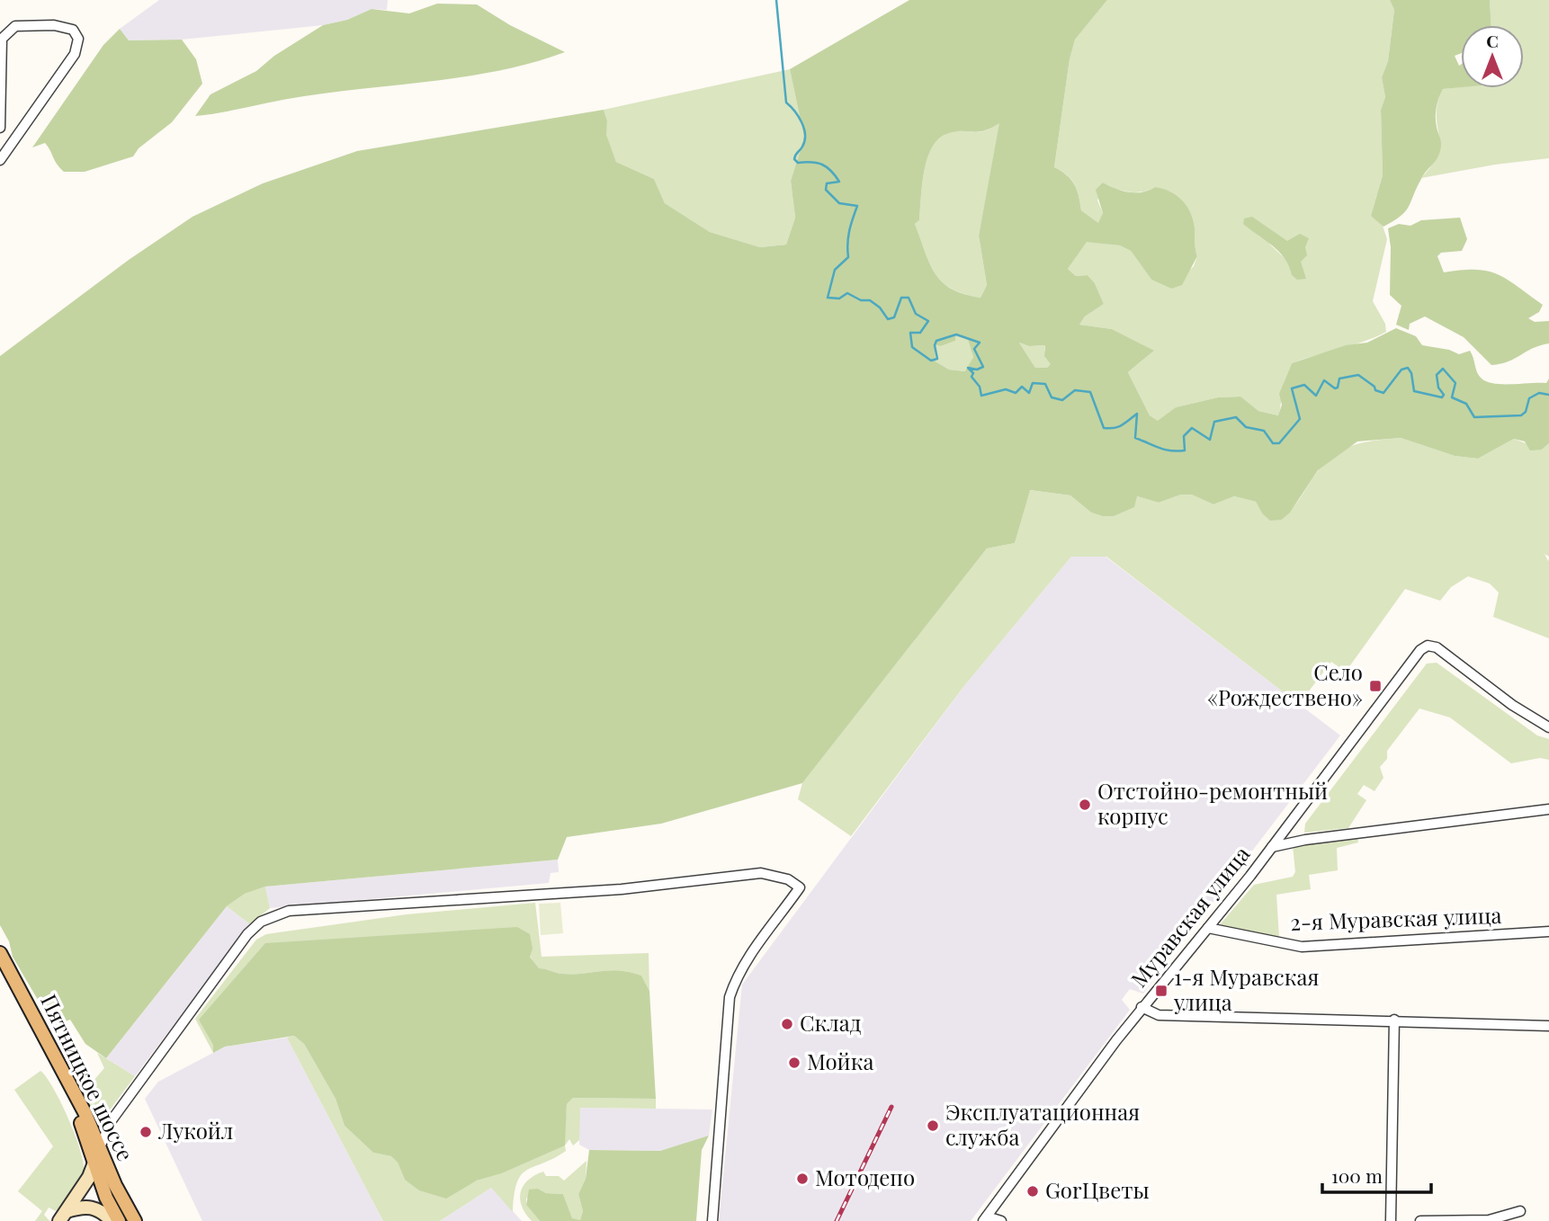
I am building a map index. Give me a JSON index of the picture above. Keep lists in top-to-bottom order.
{
  "streets": {
    "main road": ["Пятницкое шоссе"],
    "street": ["Муравская улица", "2-я Муравская улица"]
  },
  "crossings": [
    ["Муравская улица", "2-я Муравская улица"]
  ],
  "places": {
    "transit": ["Село «Рождествено»", "1-я Муравская улица"],
    "other": [
      "Отстойно-ремонтный корпус",
      "Склад",
      "Мойка",
      "Эксплуатационная служба",
      "Лукойл",
      "Мотодепо",
      "GorЦветы"
    ]
  },
  "scale_bar": "100 m",
  "north": "top"
}
